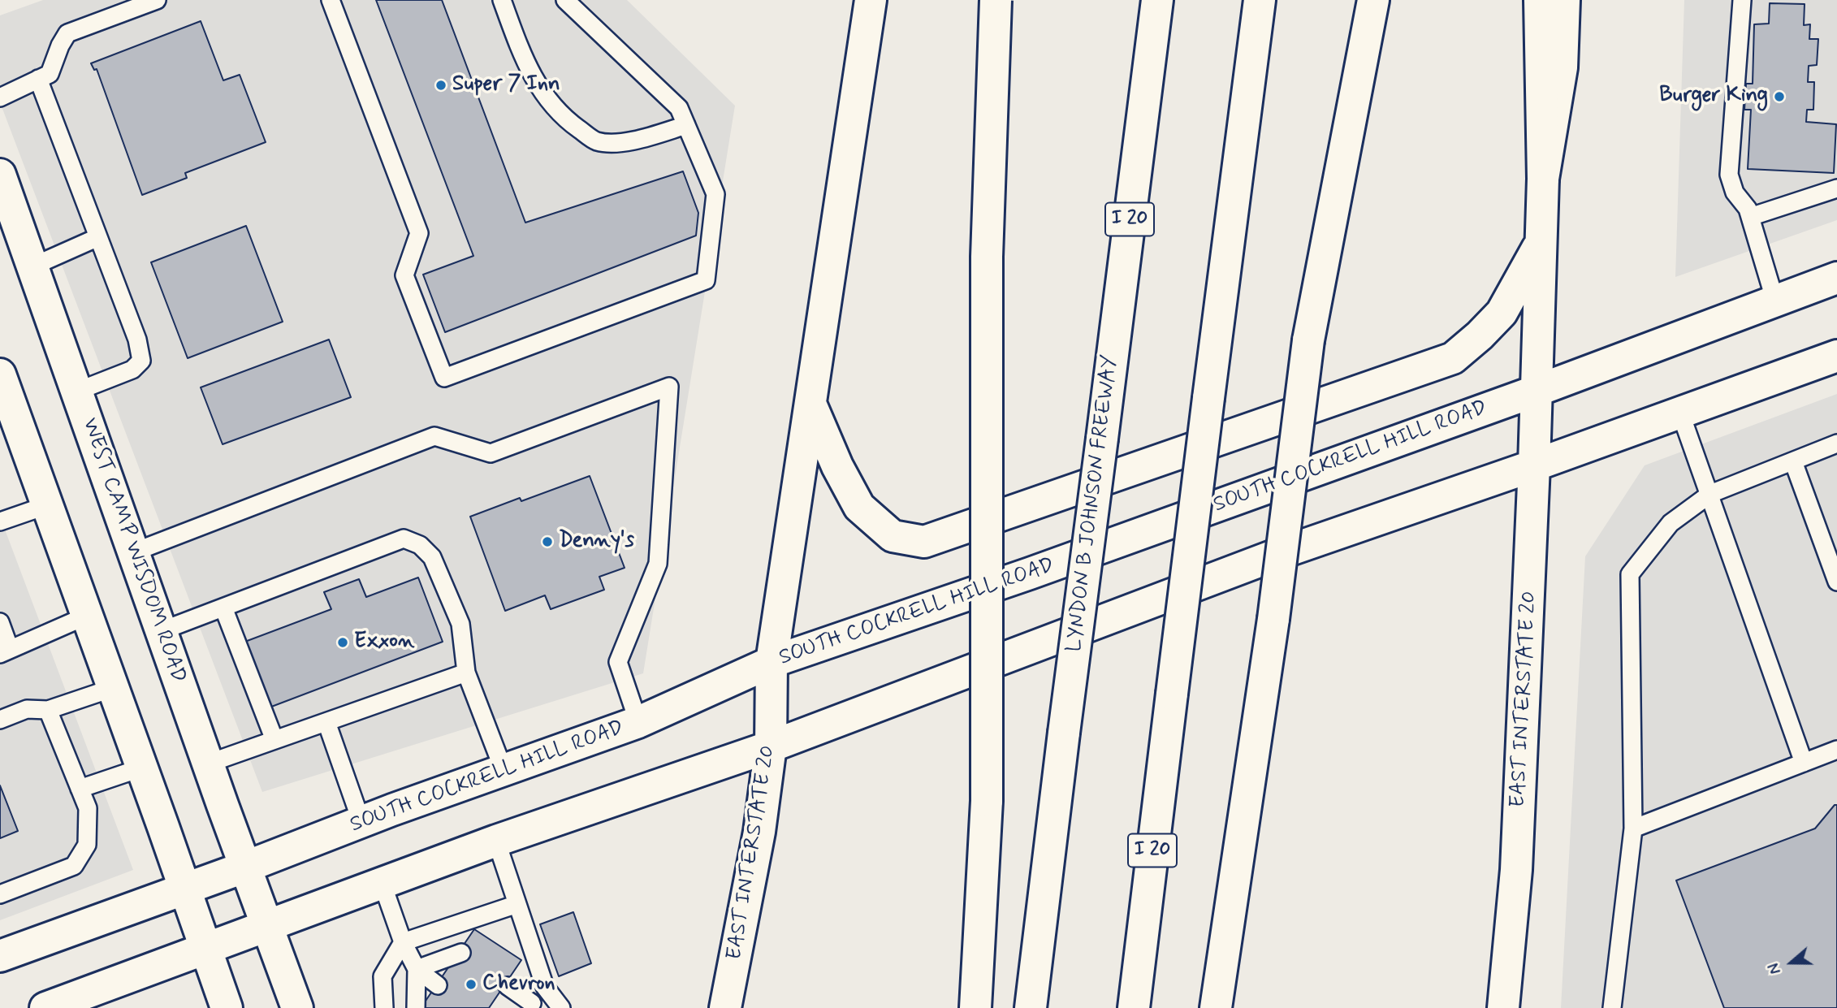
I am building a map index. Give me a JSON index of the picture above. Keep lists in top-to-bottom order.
{
  "streets": {
    "main road": [
      "I 20",
      "SOUTH COCKRELL HILL ROAD",
      "LYNDON B JOHNSON FREEWAY",
      "WEST CAMP WISDOM ROAD",
      "EAST INTERSTATE 20"
    ]
  },
  "crossings": [
    ["SOUTH COCKRELL HILL ROAD", "WEST CAMP WISDOM ROAD"],
    ["SOUTH COCKRELL HILL ROAD", "EAST INTERSTATE 20"]
  ],
  "places": [
    "Super 7 Inn",
    "Burger King",
    "Denny's",
    "Exxon",
    "Chevron"
  ],
  "north": "left"
}
